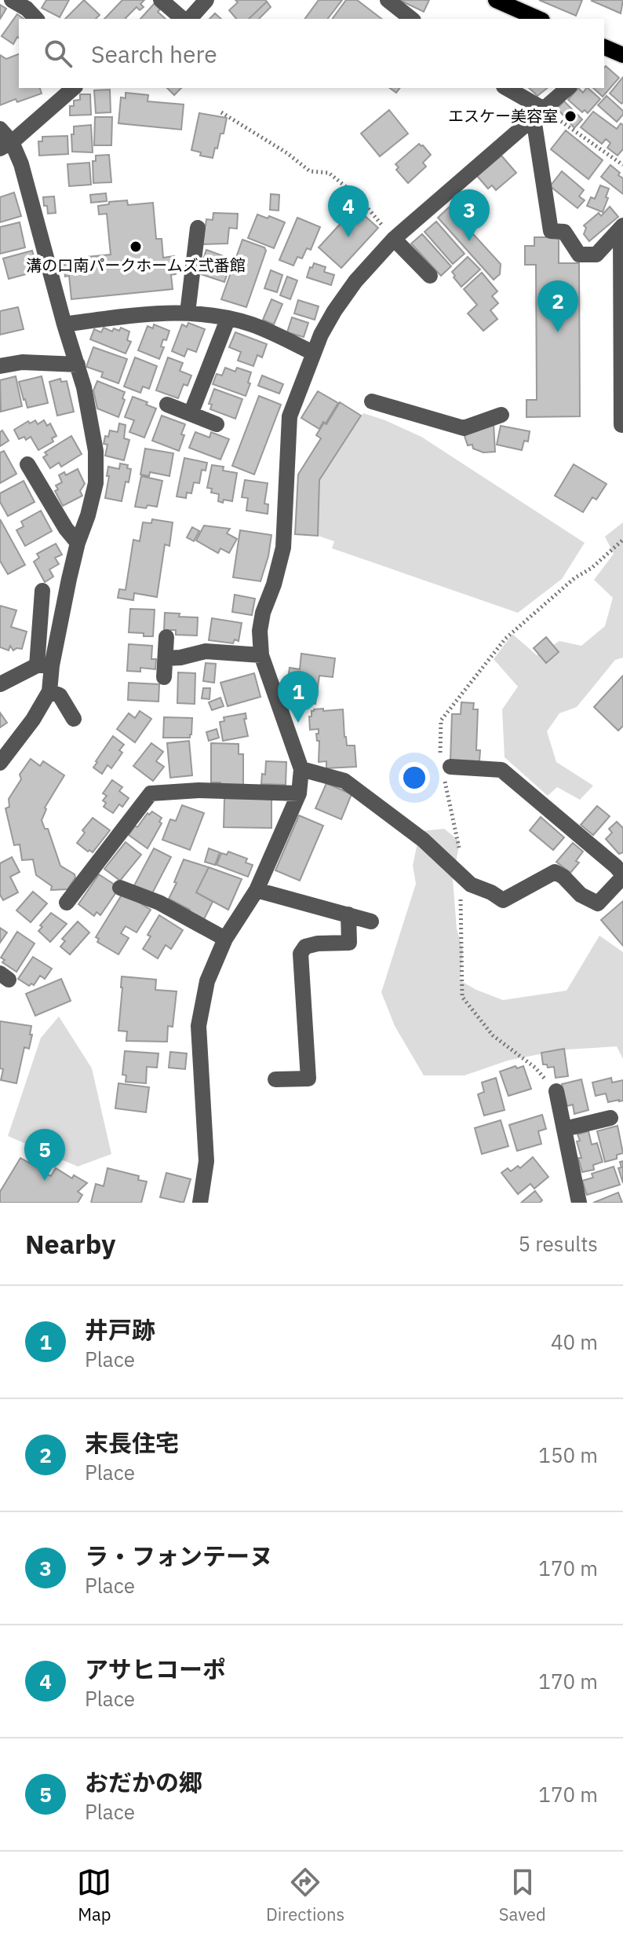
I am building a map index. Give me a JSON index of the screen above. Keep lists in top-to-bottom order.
{
  "places": ["エスケー美容室", "溝の口南パークホームズ弍番館"],
  "page": {
    "search": "Search here",
    "pins": [
      "4",
      "3",
      "2",
      "1",
      "5"
    ],
    "heading": ["Nearby", "5 results"],
    "list": [
      {
        "mark": "1",
        "name": "井戸跡",
        "note": "Place",
        "value": "40 m"
      },
      {
        "mark": "2",
        "name": "末長住宅",
        "note": "Place",
        "value": "150 m"
      },
      {
        "mark": "3",
        "name": "ラ・フォンテーヌ",
        "note": "Place",
        "value": "170 m"
      },
      {
        "mark": "4",
        "name": "アサヒコーポ",
        "note": "Place",
        "value": "170 m"
      },
      {
        "mark": "5",
        "name": "おだかの郷",
        "note": "Place",
        "value": "170 m"
      }
    ],
    "nav": ["Map", "Directions", "Saved"]
  }
}
